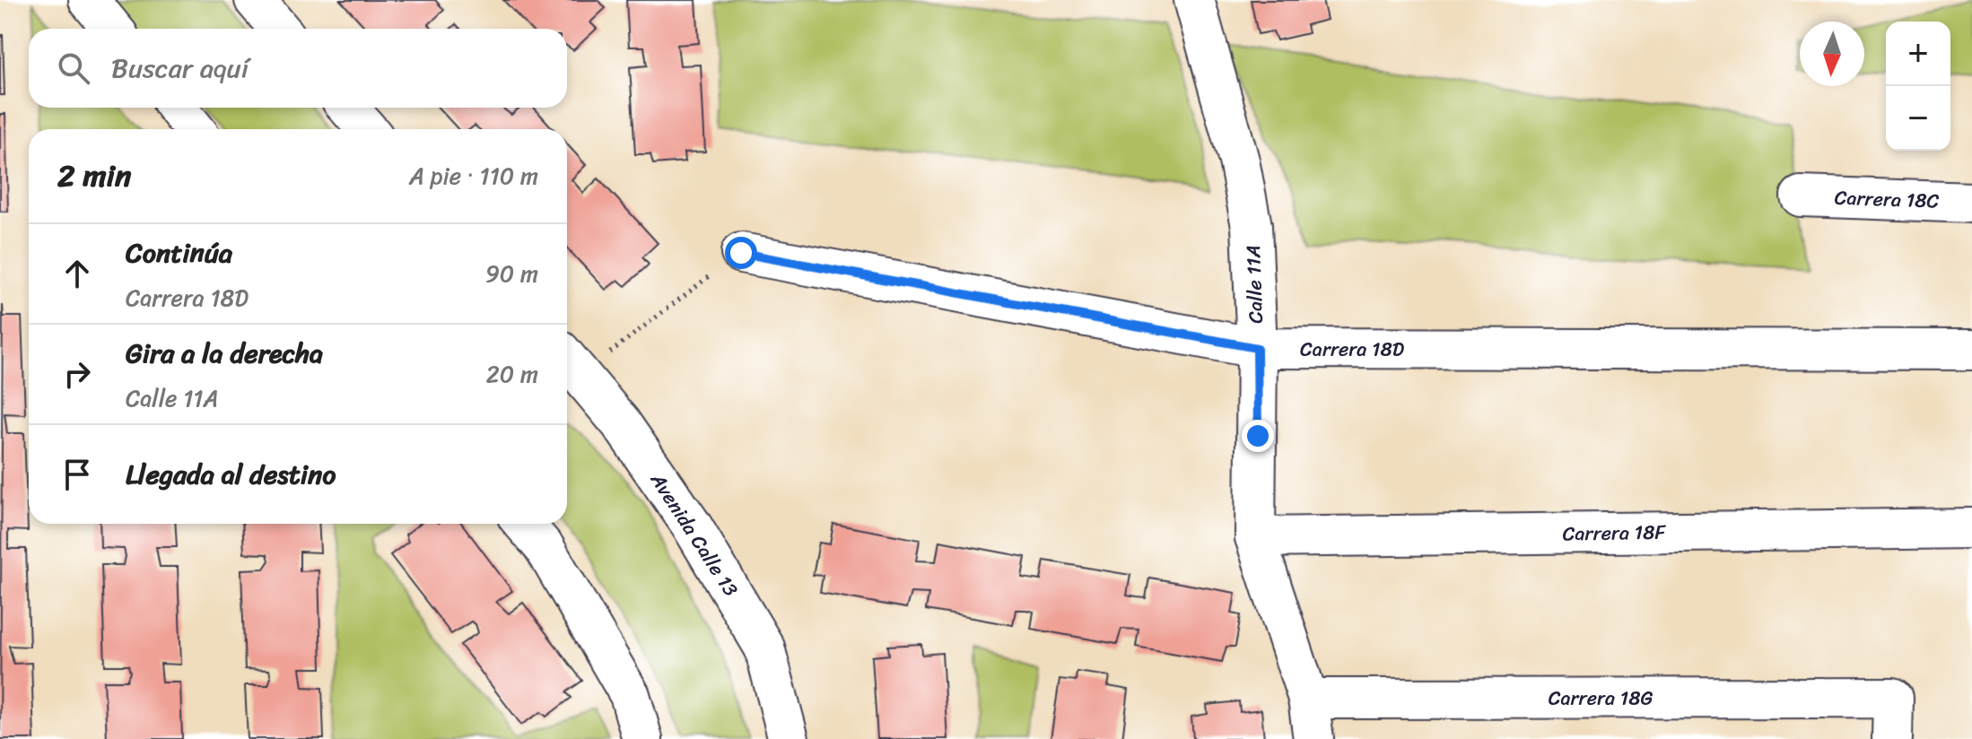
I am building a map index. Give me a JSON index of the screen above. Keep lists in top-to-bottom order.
{
  "streets": {
    "street": [
      "Carrera 18C",
      "Calle 11A",
      "Carrera 18D",
      "Carrera 18F",
      "Avenida Calle 13",
      "Carrera 18G"
    ]
  },
  "crossings": [
    ["Calle 11A", "Carrera 18D"],
    ["Calle 11A", "Carrera 18F"],
    ["Calle 11A", "Carrera 18G"]
  ],
  "north": "bottom",
  "page": {
    "map_buttons": ["+", "−"],
    "search": "Buscar aquí",
    "heading": ["2 min", "A pie · 110 m"],
    "list": [
      ["Continúa", "Carrera 18D", "90 m"],
      ["Gira a la derecha", "Calle 11A", "20 m"],
      "Llegada al destino"
    ]
  }
}
